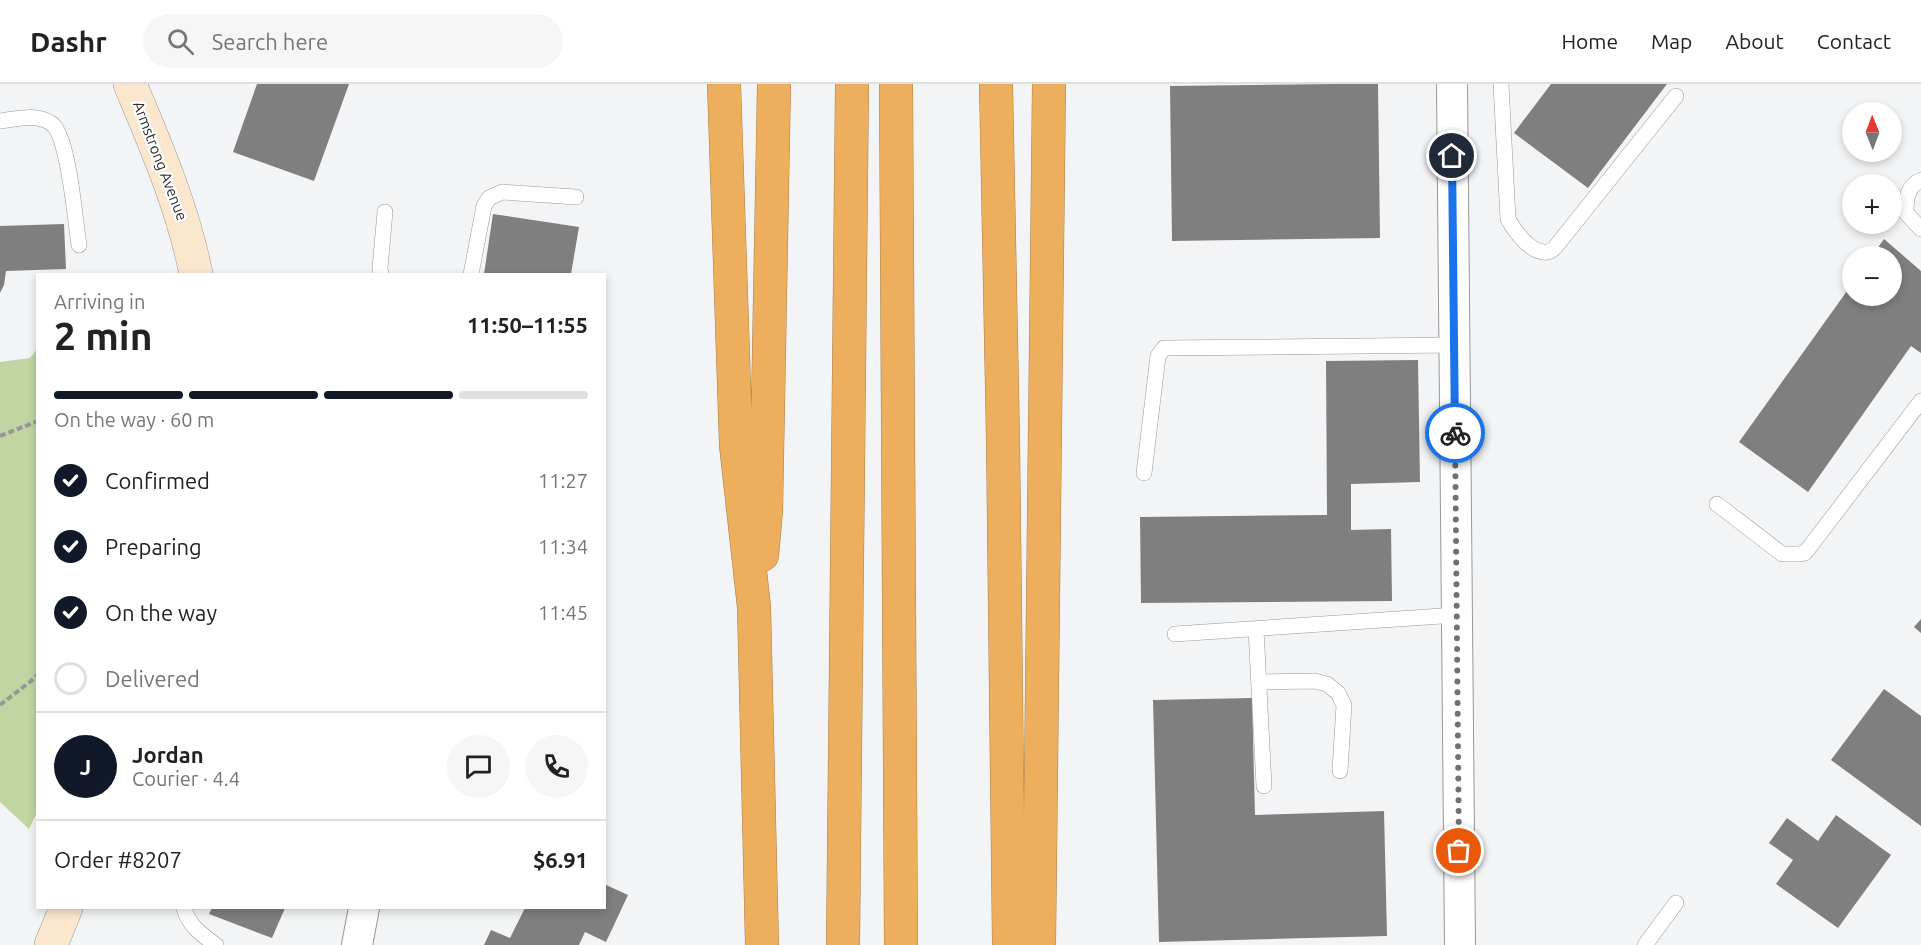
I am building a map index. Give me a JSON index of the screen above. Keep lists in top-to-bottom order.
{
  "streets": {
    "street": ["Armstrong Avenue"]
  },
  "north": "top",
  "page": {
    "header": "Dashr",
    "search": "Search here",
    "nav": [
      "Home",
      "Map",
      "About",
      "Contact"
    ],
    "map_buttons": ["+", "−"],
    "heading": ["2 min", "Arriving in", "11:50–11:55"],
    "panel": [
      "Jordan",
      "Courier · 4.4",
      "Order #8207",
      "$6.91"
    ],
    "bar": "On the way · 60 m",
    "list": [
      ["Confirmed", "11:27"],
      ["Preparing", "11:34"],
      ["On the way", "11:45"],
      "Delivered"
    ],
    "round": "J"
  }
}
